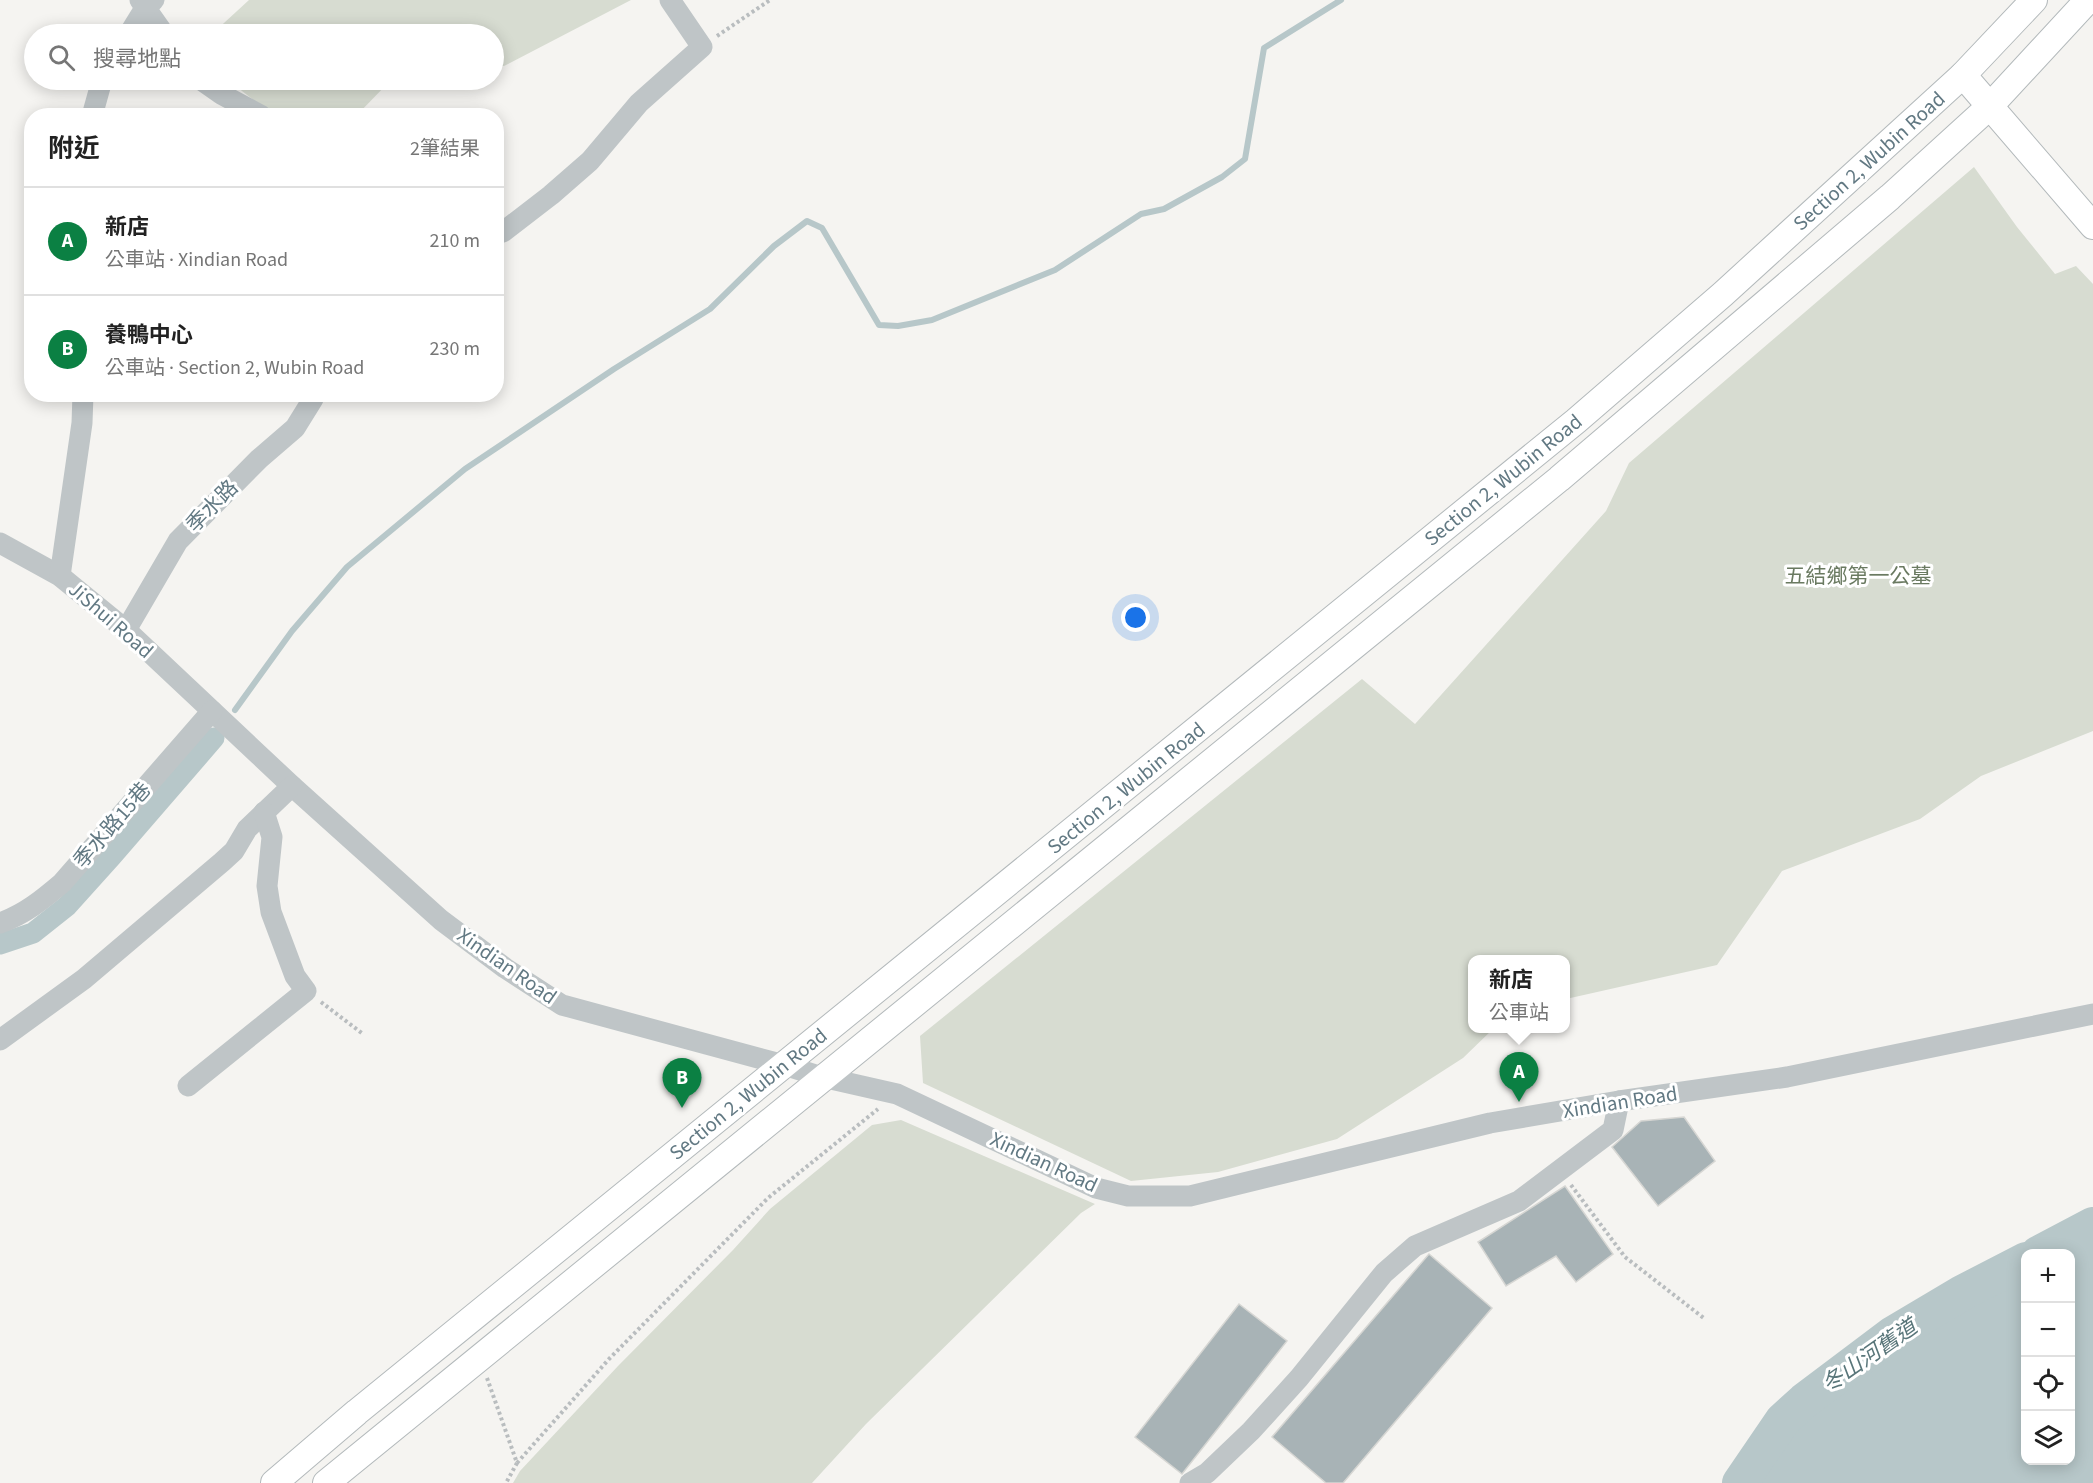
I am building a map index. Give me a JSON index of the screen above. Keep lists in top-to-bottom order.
{
  "streets": {
    "main road": ["Section 2, Wubin Road"],
    "street": [
      "季水路",
      "JiShui Road",
      "季水路15巷",
      "Xindian Road"
    ]
  },
  "crossings": [
    ["Section 2, Wubin Road", "Xindian Road"],
    ["季水路", "JiShui Road"],
    ["JiShui Road", "季水路15巷"],
    ["JiShui Road", "Xindian Road"],
    ["季水路15巷", "Xindian Road"]
  ],
  "water": ["冬山河舊道"],
  "parks": ["五結鄉第一公墓"],
  "page": {
    "search": "搜尋地點",
    "heading": ["附近", "2筆結果"],
    "list": [
      {
        "mark": "A",
        "name": "新店",
        "note": "公車站 · Xindian Road",
        "value": "210 m"
      },
      {
        "mark": "B",
        "name": "養鴨中心",
        "note": "公車站 · Section 2, Wubin Road",
        "value": "230 m"
      }
    ],
    "popup": ["新店", "公車站"],
    "pins": ["A", "B"],
    "map_buttons": ["+", "−"]
  }
}
